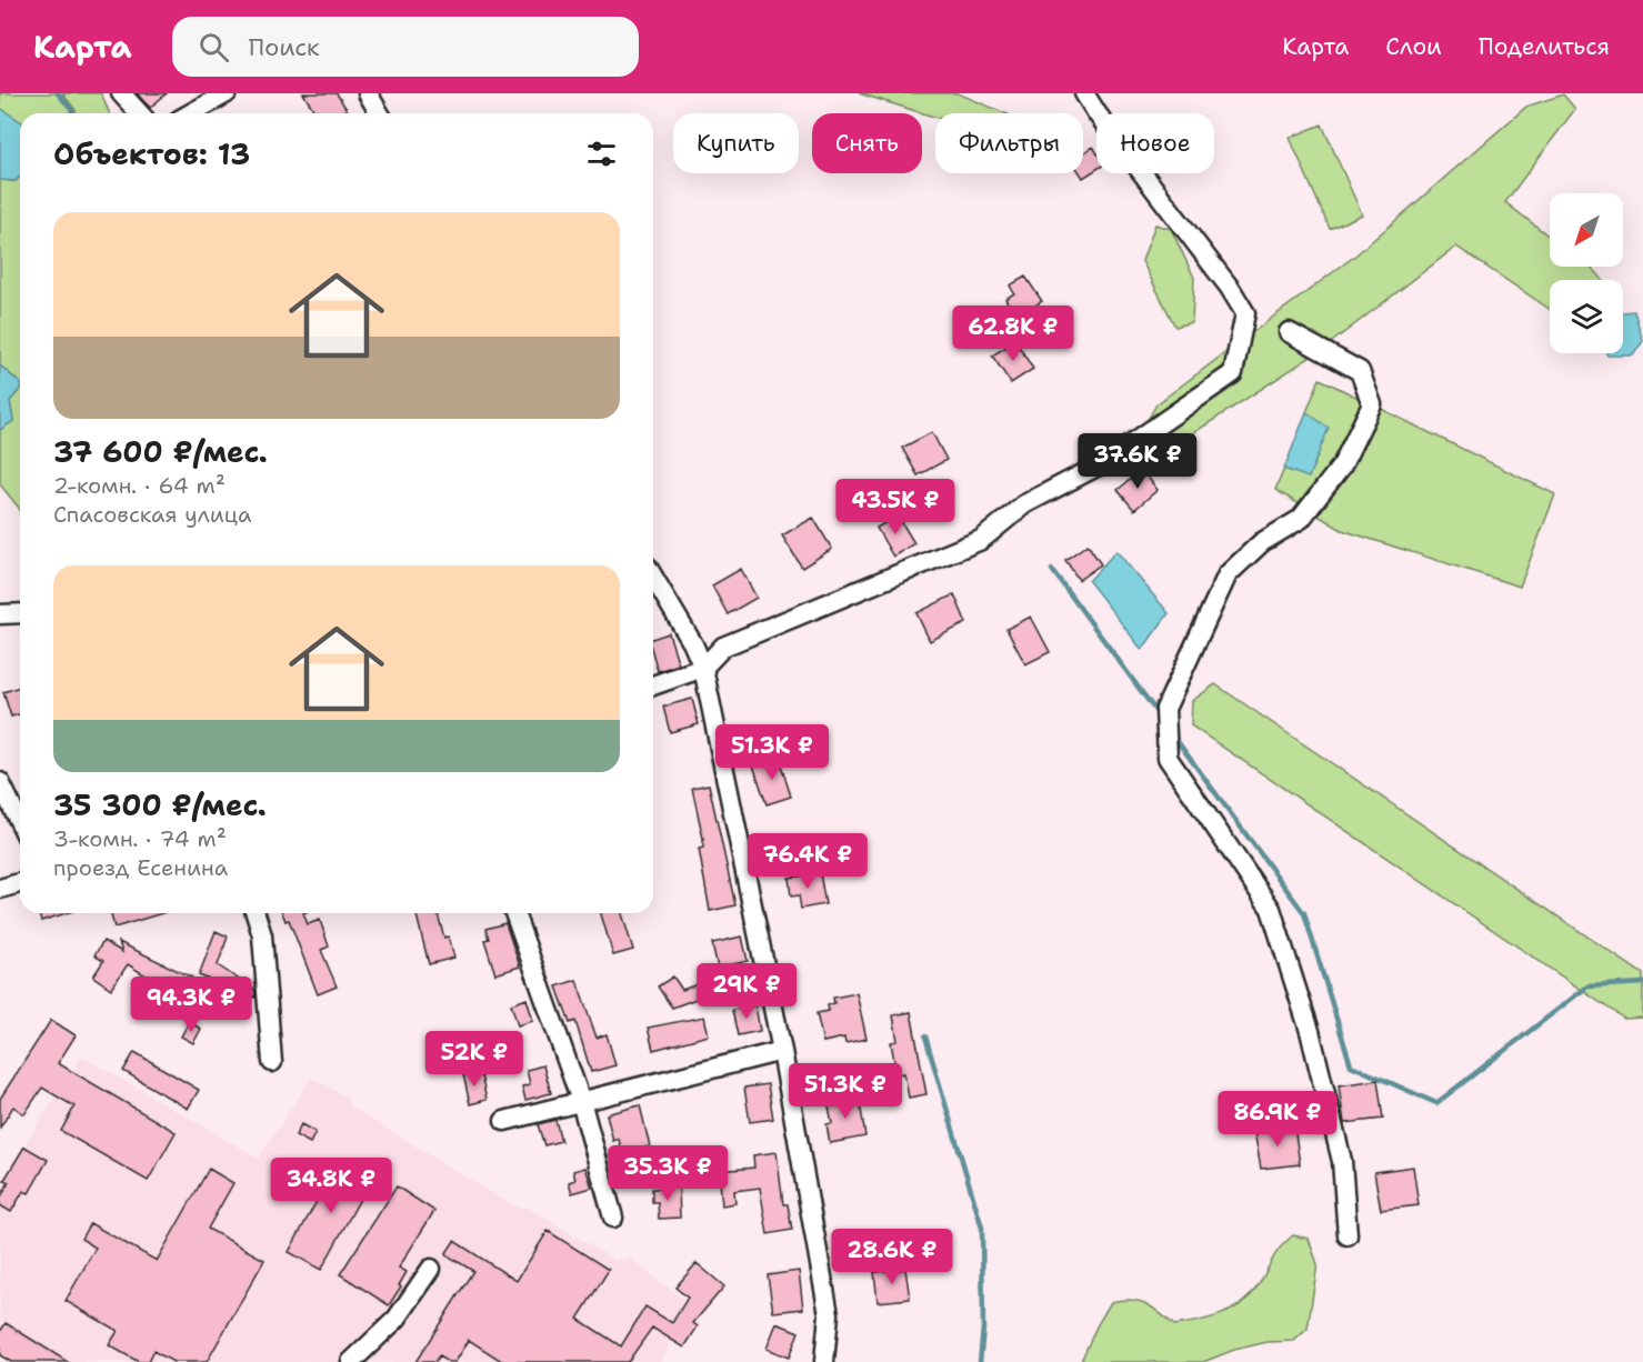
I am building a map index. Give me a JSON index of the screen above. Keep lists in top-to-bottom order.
{
  "north": "bottom left",
  "page": {
    "header": "Карта",
    "search": "Поиск",
    "nav": ["Карта", "Слои", "Поделиться"],
    "chip": [
      "Купить",
      "Снять",
      "Фильтры",
      "Новое"
    ],
    "heading": "Объектов: 13",
    "list": [
      {
        "name": "37 600 ₽/мес.",
        "note": "2-комн. · 64 m² · Спасовская улица"
      },
      {
        "name": "35 300 ₽/мес.",
        "note": "3-комн. · 74 m² · проезд Есенина"
      }
    ],
    "price": [
      "62.8K ₽",
      "37.6K ₽",
      "43.5K ₽",
      "51.3K ₽",
      "76.4K ₽",
      "29K ₽",
      "94.3K ₽",
      "52K ₽",
      "51.3K ₽",
      "86.9K ₽",
      "35.3K ₽",
      "34.8K ₽",
      "28.6K ₽"
    ]
  }
}
